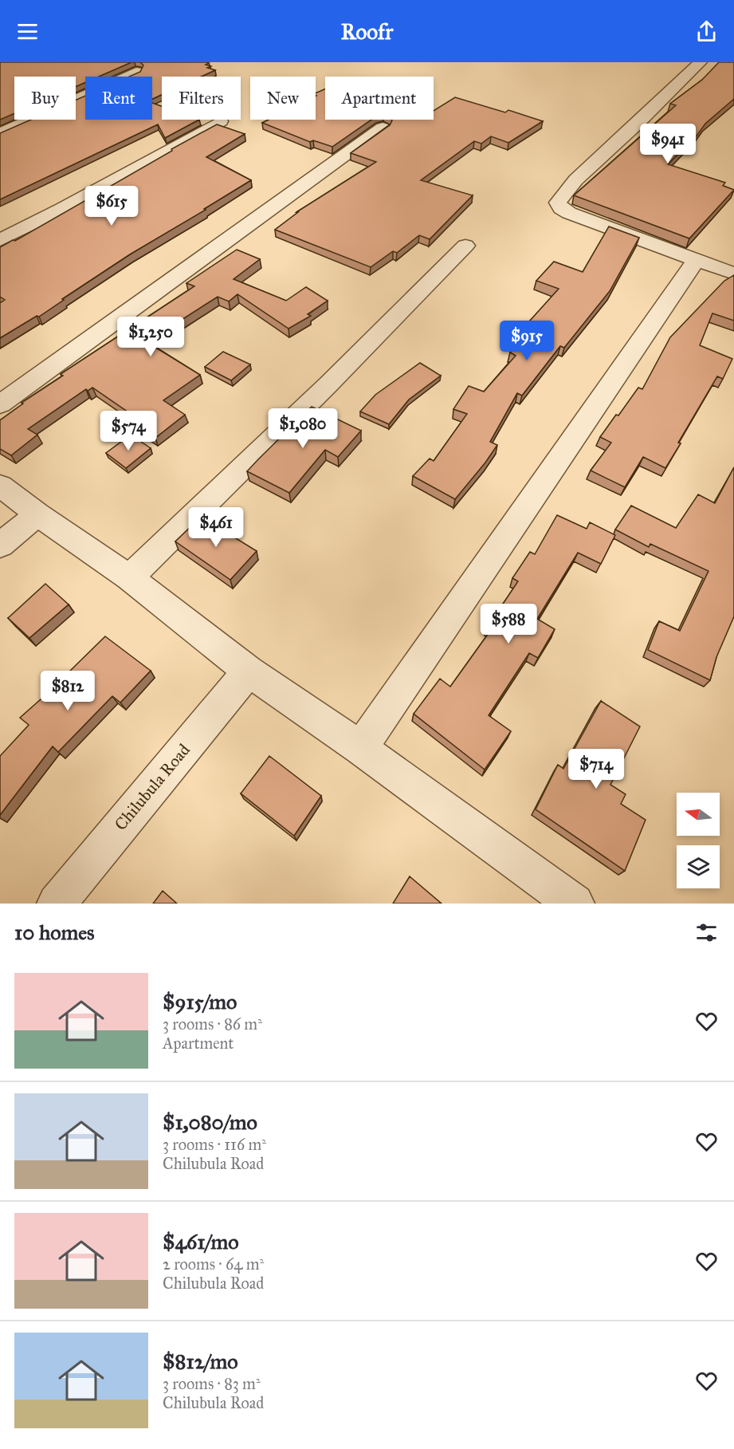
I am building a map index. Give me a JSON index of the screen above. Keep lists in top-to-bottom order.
{
  "streets": {
    "street": ["Chilubula Road"]
  },
  "north": "left",
  "page": {
    "header": "Roofr",
    "chip": [
      "Buy",
      "Rent",
      "Filters",
      "New",
      "Apartment"
    ],
    "price": [
      "$941",
      "$615",
      "$1,250",
      "$915",
      "$1,080",
      "$574",
      "$461",
      "$588",
      "$812",
      "$714"
    ],
    "heading": "10 homes",
    "list": [
      {
        "name": "$915/mo",
        "note": "3 rooms · 86 m² · Apartment"
      },
      {
        "name": "$1,080/mo",
        "note": "3 rooms · 116 m² · Chilubula Road"
      },
      {
        "name": "$461/mo",
        "note": "2 rooms · 64 m² · Chilubula Road"
      },
      {
        "name": "$812/mo",
        "note": "3 rooms · 83 m² · Chilubula Road"
      }
    ]
  }
}
